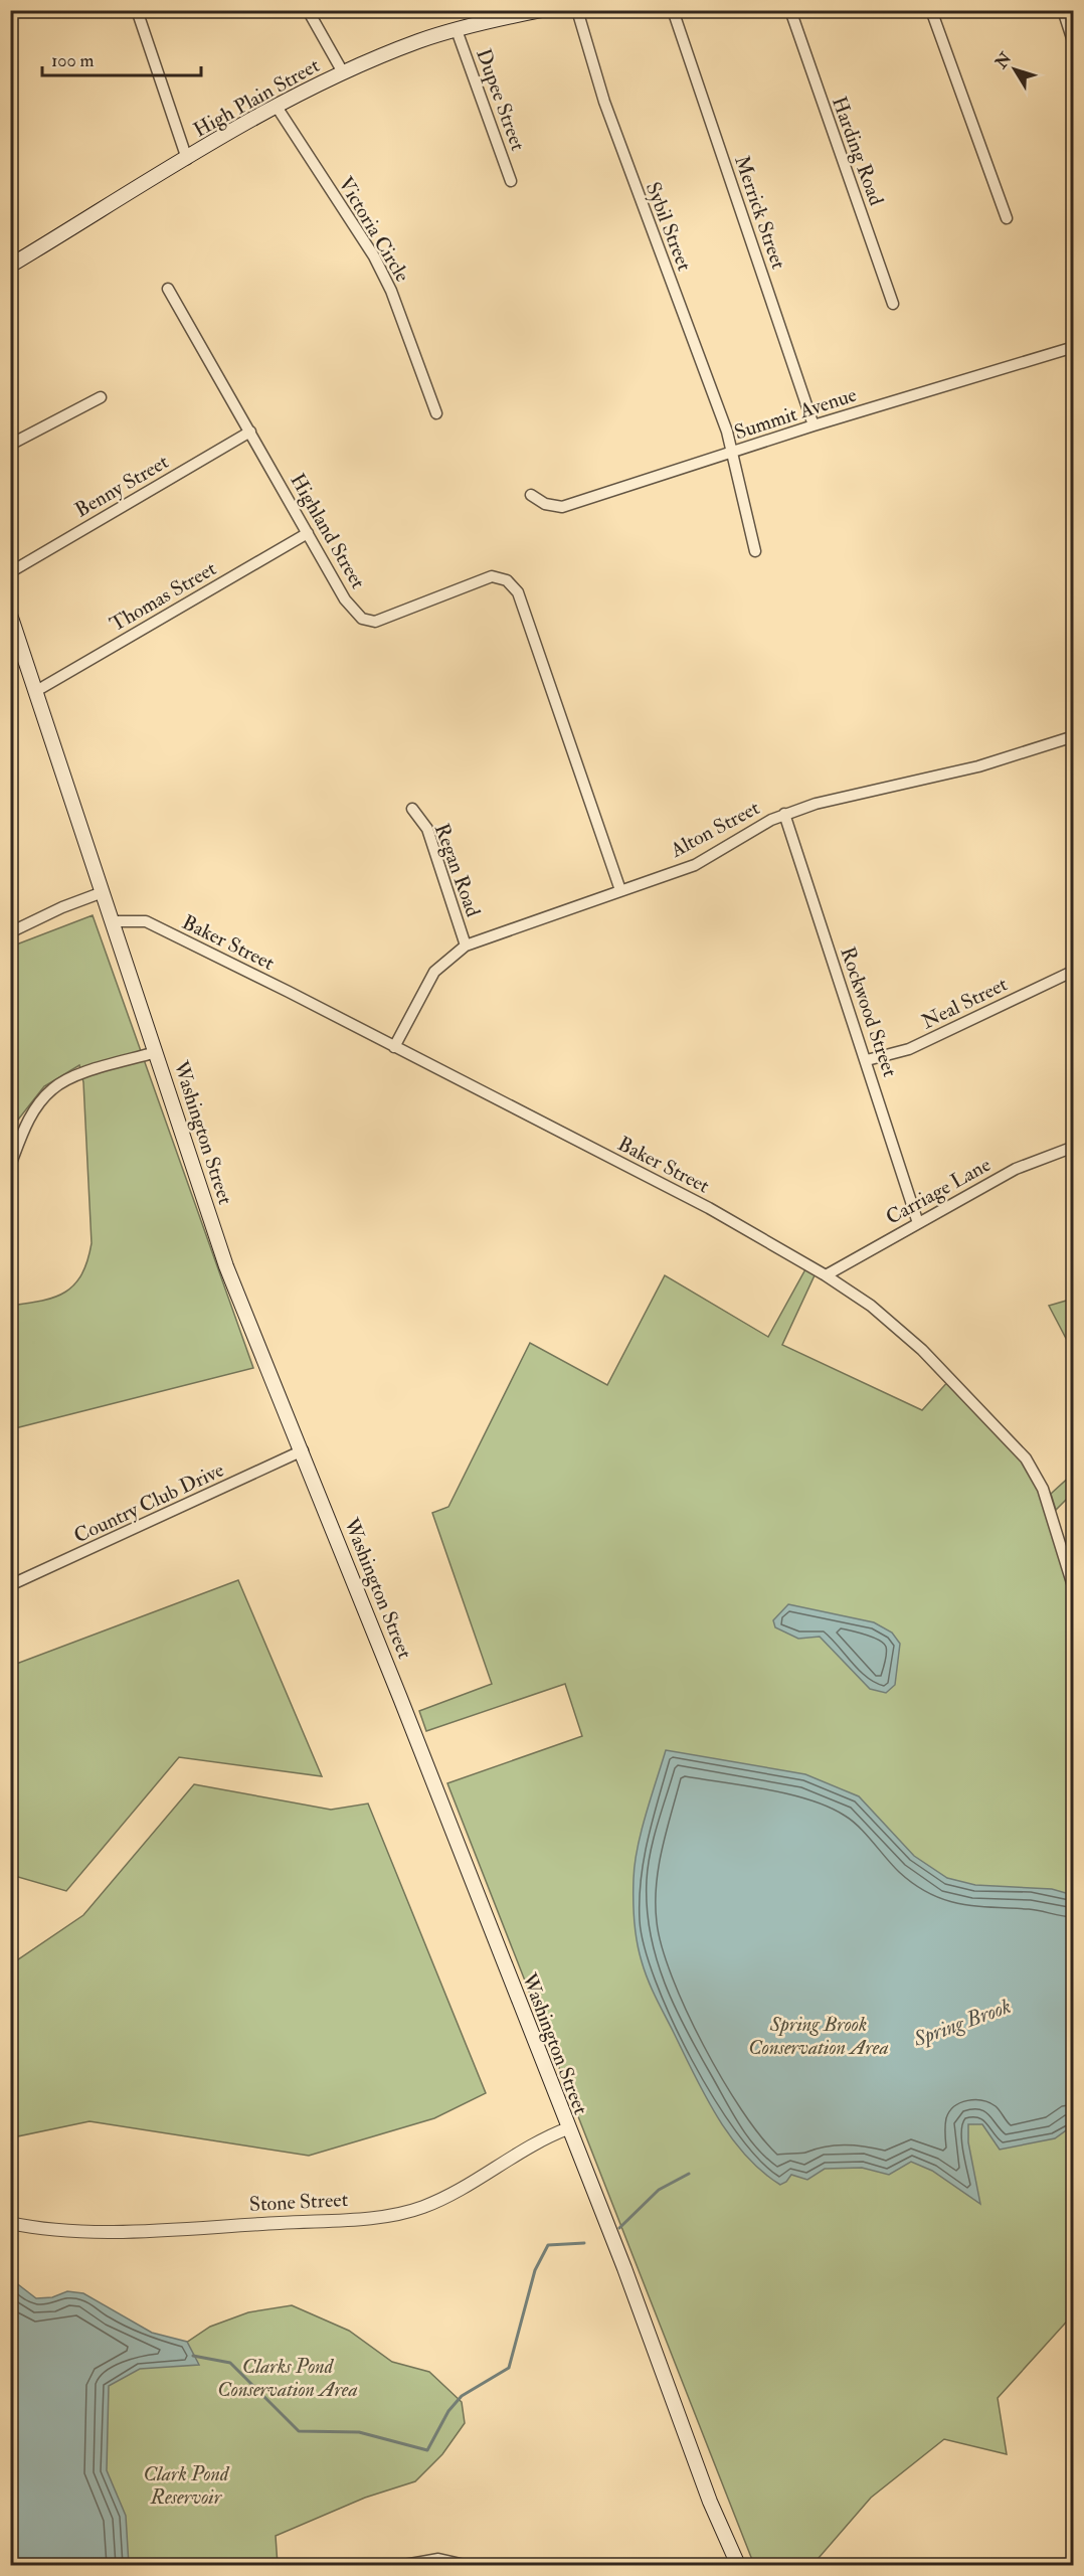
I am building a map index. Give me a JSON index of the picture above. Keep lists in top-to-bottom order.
{
  "streets": {
    "main road": ["High Plain Street", "Washington Street"],
    "street": [
      "Dupee Street",
      "Harding Road",
      "Merrick Street",
      "Sybil Street",
      "Victoria Circle",
      "Summit Avenue",
      "Benny Street",
      "Highland Street",
      "Thomas Street",
      "Alton Street",
      "Regan Road",
      "Baker Street",
      "Neal Street",
      "Rockwood Street",
      "Carriage Lane",
      "Country Club Drive",
      "Stone Street"
    ]
  },
  "crossings": [
    ["High Plain Street", "Dupee Street"],
    ["High Plain Street", "Victoria Circle"],
    ["Merrick Street", "Summit Avenue"],
    ["Sybil Street", "Summit Avenue"],
    ["Benny Street", "Highland Street"],
    ["Highland Street", "Thomas Street"],
    ["Highland Street", "Alton Street"],
    ["Thomas Street", "Washington Street"],
    ["Alton Street", "Regan Road"],
    ["Alton Street", "Baker Street"],
    ["Alton Street", "Rockwood Street"],
    ["Baker Street", "Washington Street"],
    ["Baker Street", "Carriage Lane"],
    ["Neal Street", "Rockwood Street"],
    ["Rockwood Street", "Carriage Lane"],
    ["Washington Street", "Country Club Drive"],
    ["Washington Street", "Stone Street"]
  ],
  "water": ["Spring Brook"],
  "parks": ["Spring Brook Conservation Area", "Clarks Pond Conservation Area", "Clark Pond Reservoir"],
  "scale_bar": "100 m",
  "north": "top left"
}
